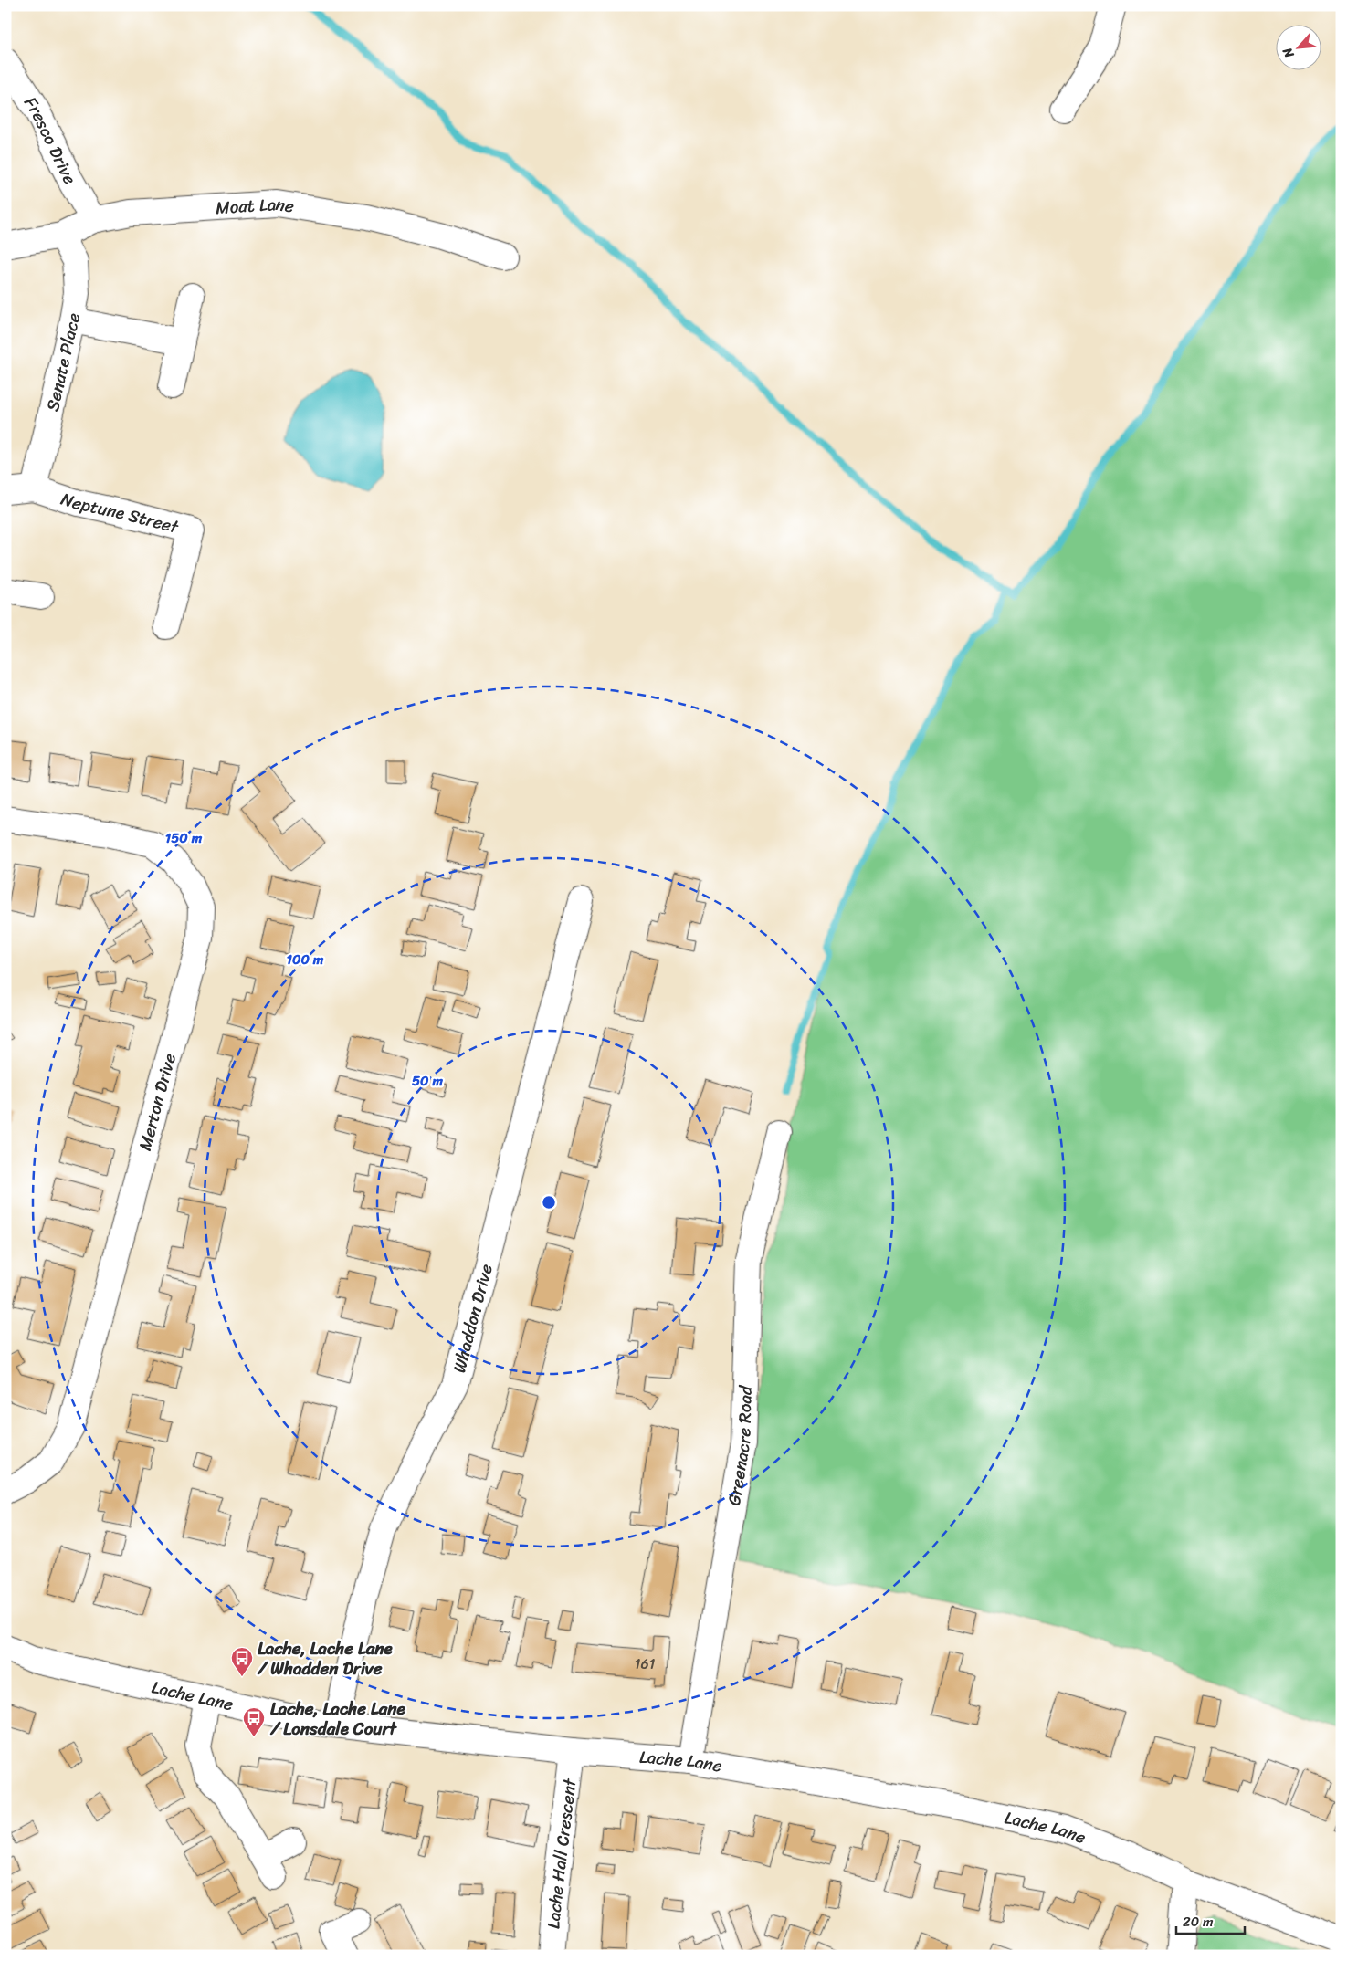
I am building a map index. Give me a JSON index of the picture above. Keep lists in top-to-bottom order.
{
  "streets": {
    "street": [
      "Fresco Drive",
      "Moat Lane",
      "Senate Place",
      "Neptune Street",
      "Merton Drive",
      "Whaddon Drive",
      "Greenacre Road",
      "Lache Lane",
      "Lache Hall Crescent"
    ]
  },
  "crossings": [
    ["Fresco Drive", "Moat Lane"],
    ["Moat Lane", "Senate Place"],
    ["Senate Place", "Neptune Street"],
    ["Whaddon Drive", "Lache Lane"],
    ["Greenacre Road", "Lache Lane"],
    ["Lache Lane", "Lache Hall Crescent"]
  ],
  "places": {
    "bus stop": ["Lache, Lache Lane / Whadden Drive", "Lache, Lache Lane / Lonsdale Court"]
  },
  "house_numbers": ["161"],
  "scale_bar": "20 m",
  "north": "bottom left",
  "rings": ["150 m", "100 m", "50 m"]
}
